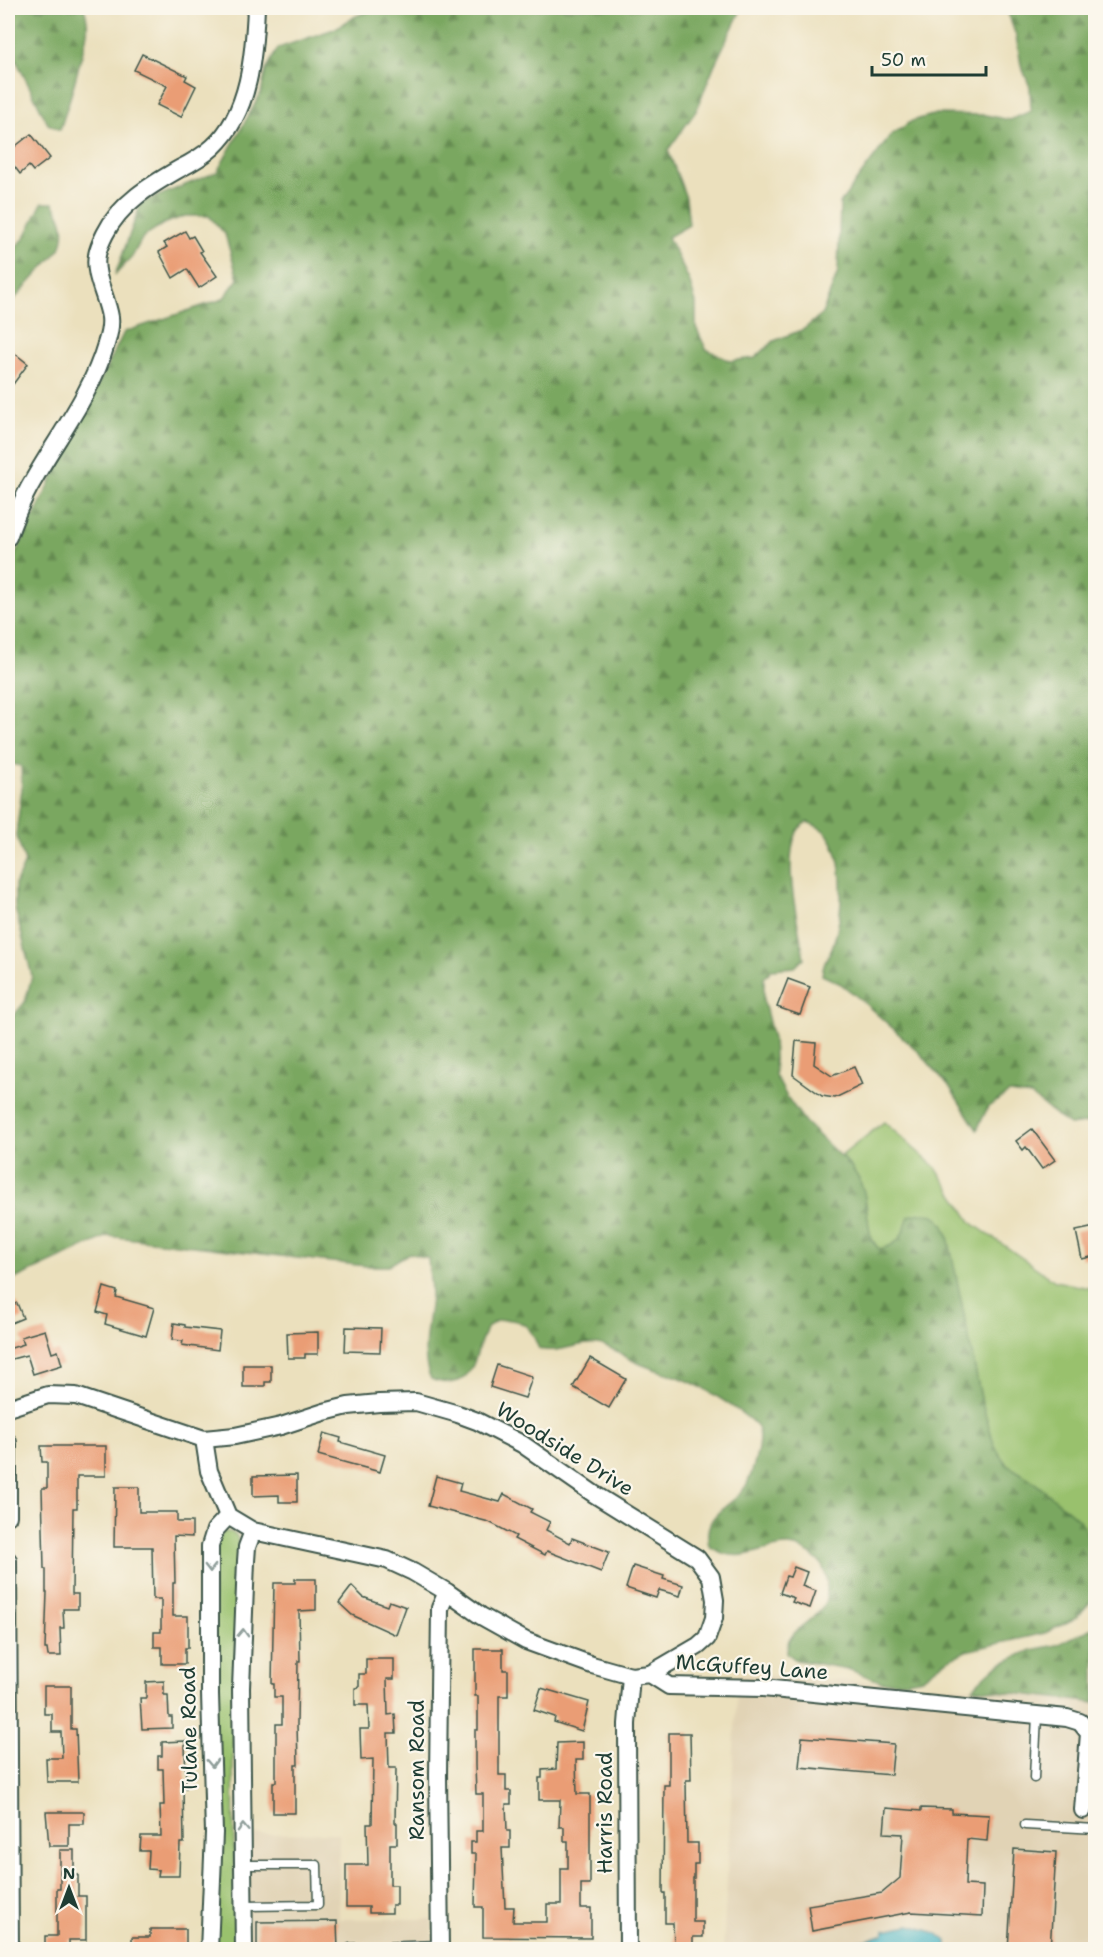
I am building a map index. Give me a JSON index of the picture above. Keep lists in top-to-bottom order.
{
  "streets": {
    "street": [
      "Woodside Drive",
      "McGuffey Lane",
      "Tulane Road",
      "Ransom Road",
      "Harris Road"
    ]
  },
  "crossings": [
    ["Woodside Drive", "McGuffey Lane"],
    ["McGuffey Lane", "Tulane Road"],
    ["McGuffey Lane", "Ransom Road"],
    ["McGuffey Lane", "Harris Road"]
  ],
  "scale_bar": "50 m",
  "north": "top"
}
